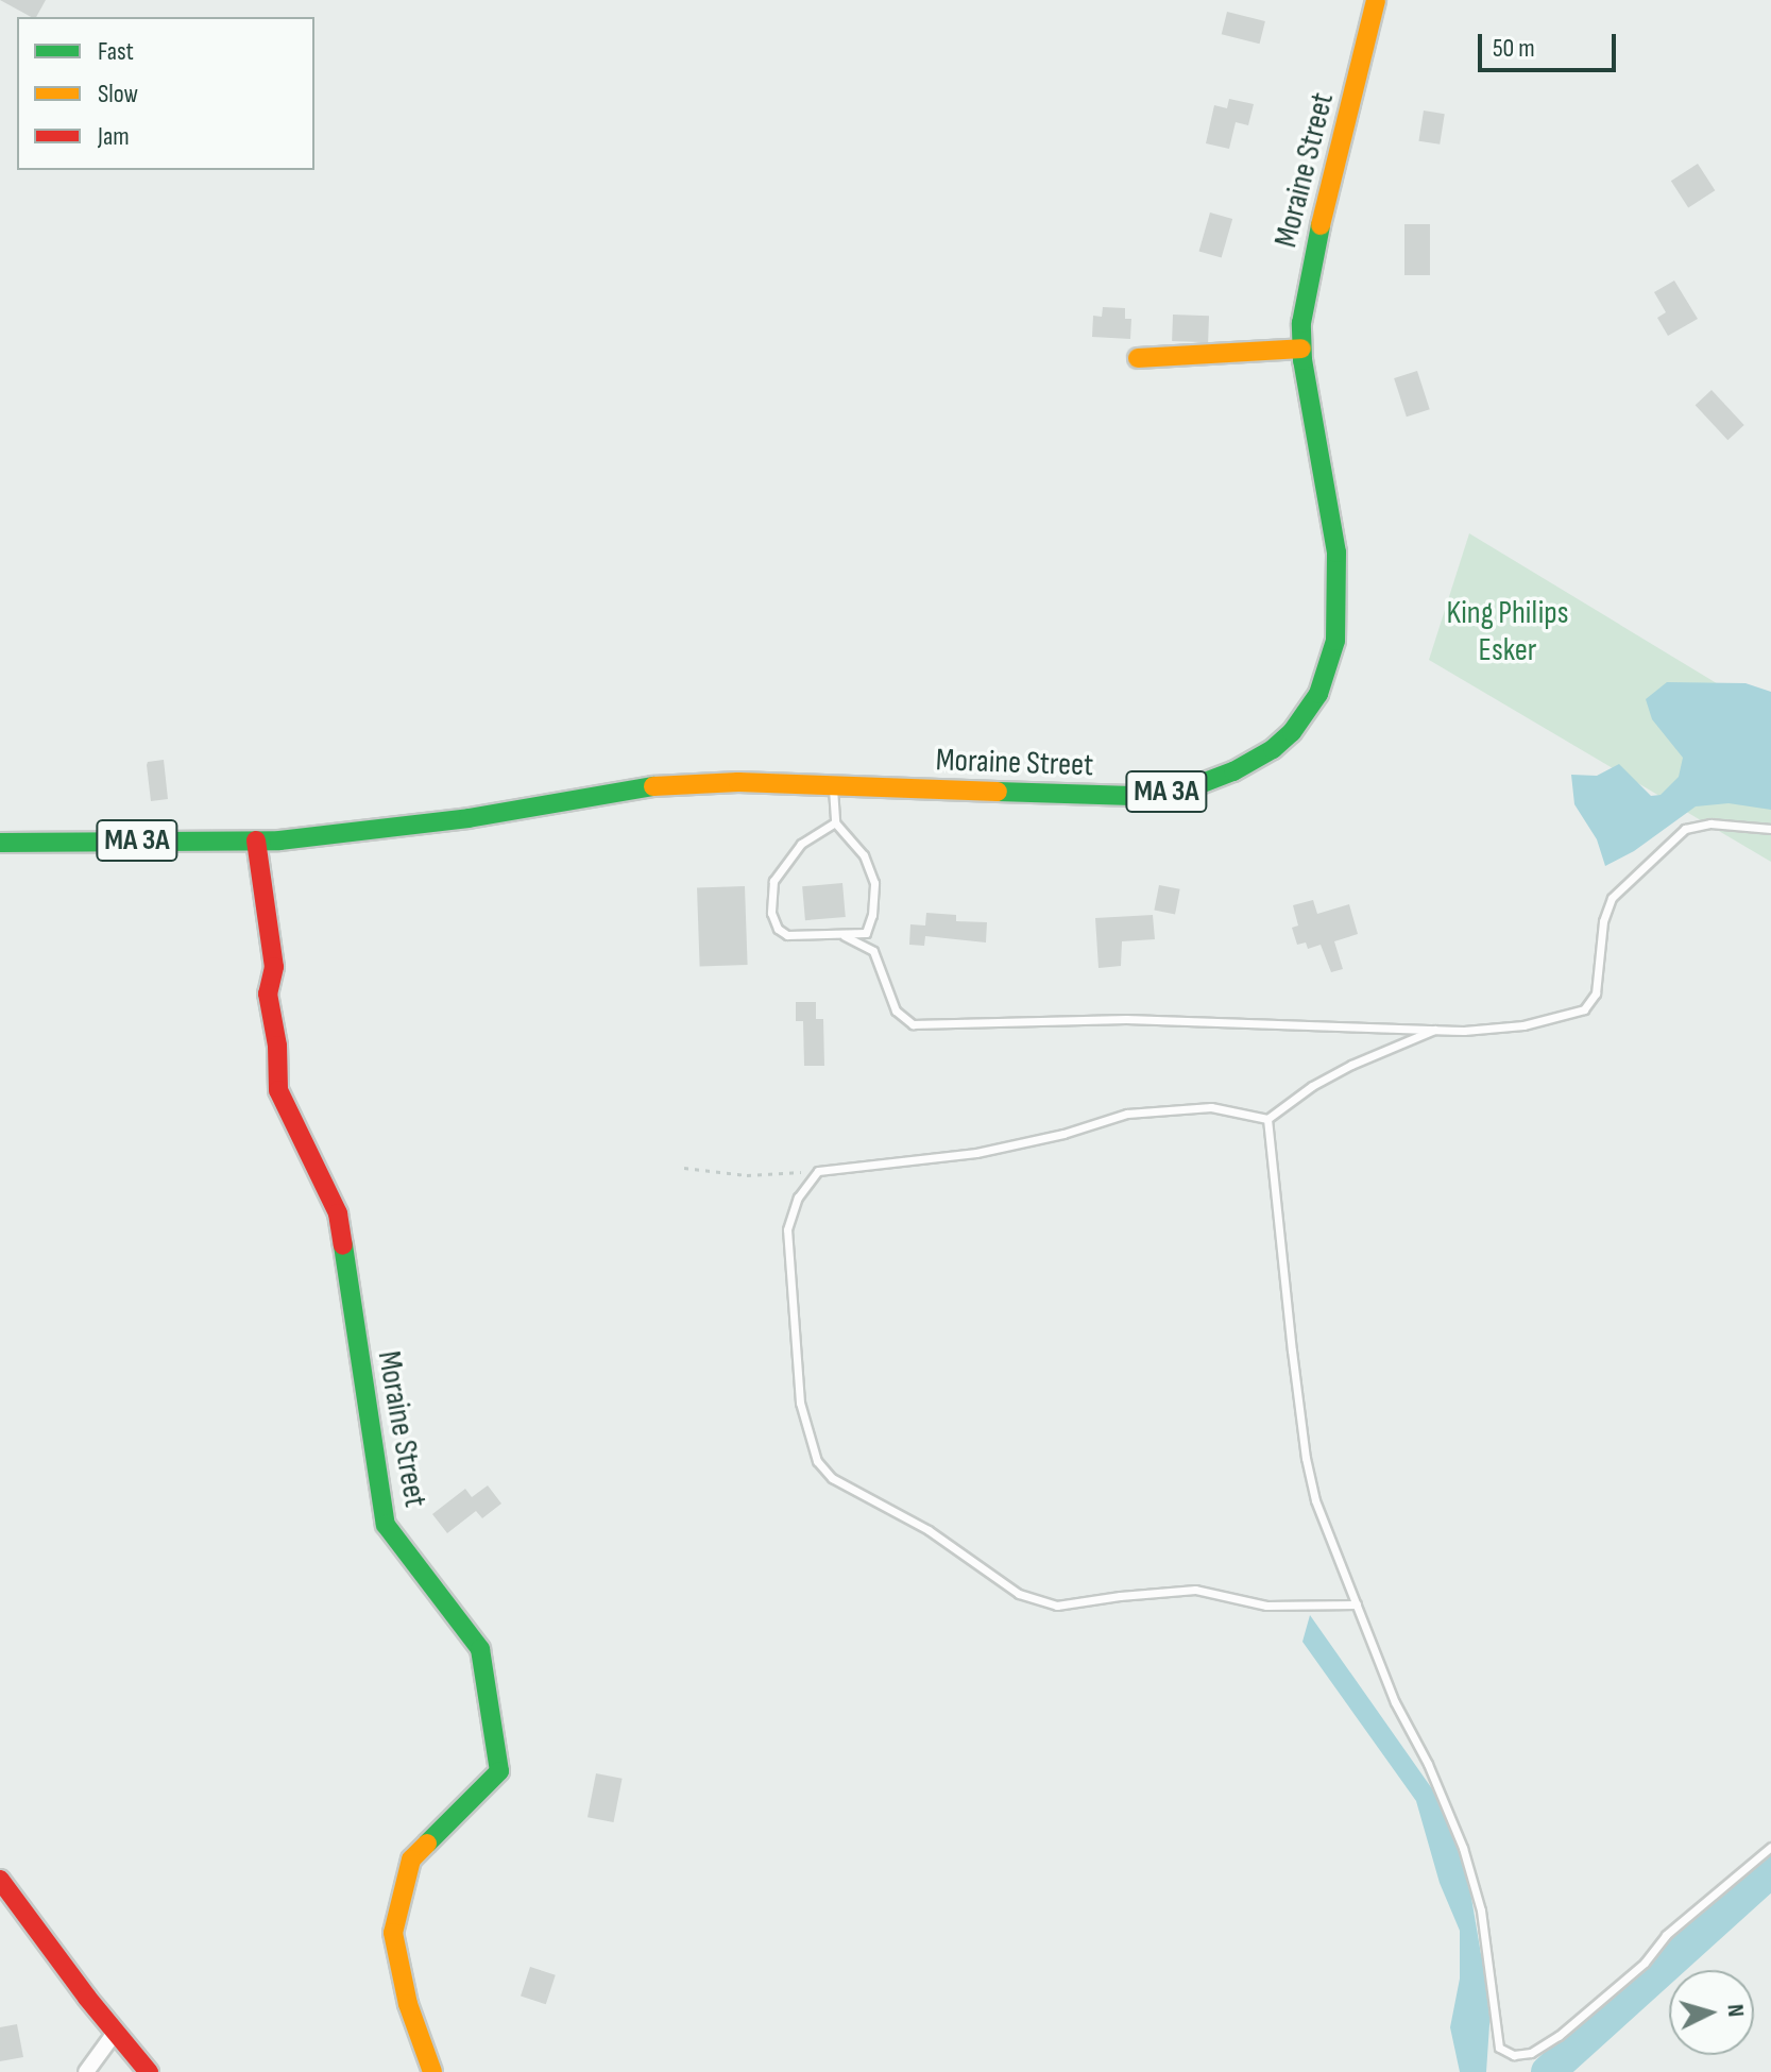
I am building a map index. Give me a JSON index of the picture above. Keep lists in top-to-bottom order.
{
  "streets": {
    "main road": ["Moraine Street", "MA 3A"]
  },
  "crossings": [
    ["Moraine Street", "MA 3A"]
  ],
  "parks": ["King Philips Esker"],
  "legend": ["Fast", "Slow", "Jam"],
  "scale_bar": "50 m",
  "north": "right"
}
